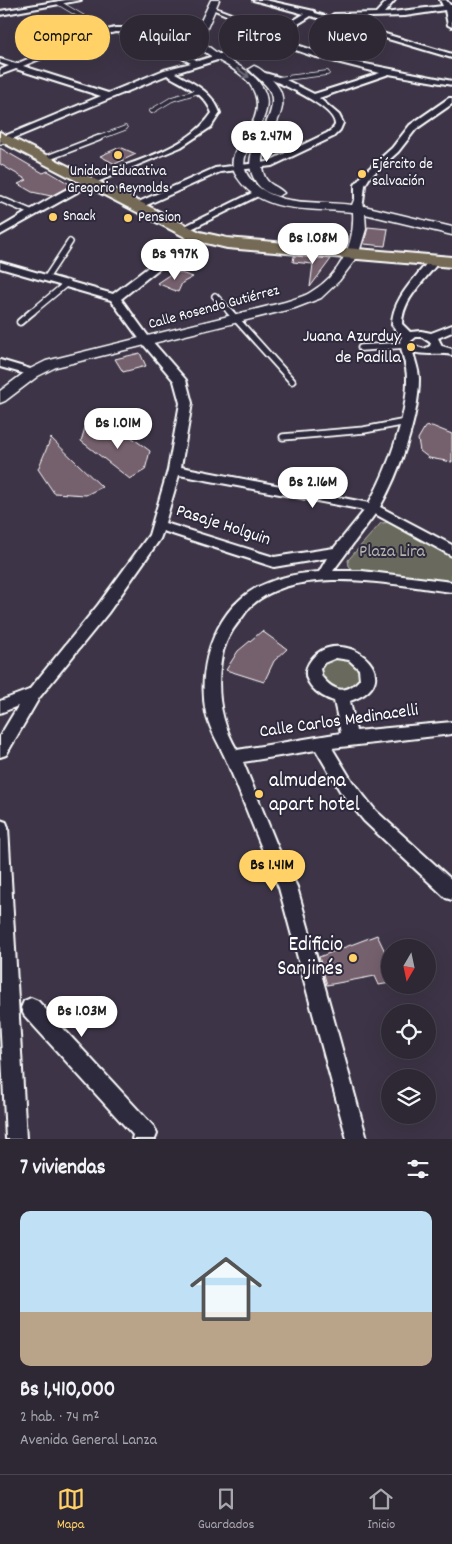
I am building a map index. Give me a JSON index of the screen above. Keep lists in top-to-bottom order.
{
  "streets": {
    "street": ["Calle Rosendo Gutiérrez", "Pasaje Holguin", "Calle Carlos Medinacelli"]
  },
  "parks": ["Plaza Lira"],
  "places": [
    "Unidad Educativa Gregorio Reynolds",
    "Ejército de salvación",
    "Snack",
    "Pension",
    "Juana Azurduy de Padilla",
    "almudena apart hotel",
    "Edificio Sanjinés"
  ],
  "north": "bottom",
  "page": {
    "chip": [
      "Comprar",
      "Alquilar",
      "Filtros",
      "Nuevo"
    ],
    "price": [
      "Bs 2.47M",
      "Bs 1.08M",
      "Bs 997K",
      "Bs 1.01M",
      "Bs 2.16M",
      "Bs 1.41M",
      "Bs 1.03M"
    ],
    "heading": "7 viviendas",
    "list": [
      {
        "name": "Bs 1,410,000",
        "note": "2 hab. · 74 m² · Avenida General Lanza"
      }
    ],
    "tabs": ["Mapa", "Guardados", "Inicio"]
  }
}
